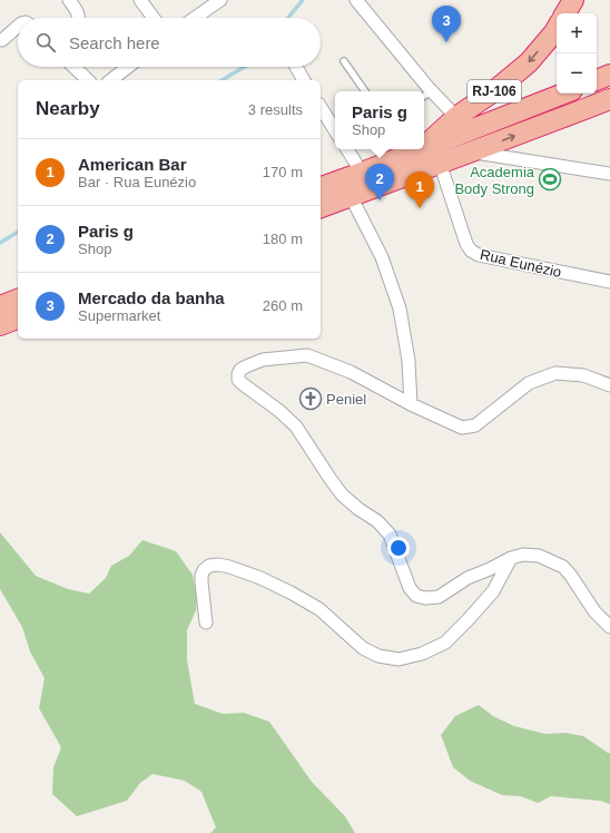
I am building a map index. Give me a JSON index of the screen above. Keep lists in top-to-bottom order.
{
  "streets": {
    "highway": ["RJ-106"],
    "street": ["Rua Eunézio"]
  },
  "places": {
    "sports": ["Academia Body Strong"],
    "church": ["Peniel"]
  },
  "page": {
    "pins": ["3", "2", "1"],
    "map_buttons": ["+", "−"],
    "search": "Search here",
    "heading": ["Nearby", "3 results"],
    "popup": ["Paris g", "Shop"],
    "list": [
      {
        "mark": "1",
        "name": "American Bar",
        "note": "Bar · Rua Eunézio",
        "value": "170 m"
      },
      {
        "mark": "2",
        "name": "Paris g",
        "note": "Shop",
        "value": "180 m"
      },
      {
        "mark": "3",
        "name": "Mercado da banha",
        "note": "Supermarket",
        "value": "260 m"
      }
    ]
  }
}
